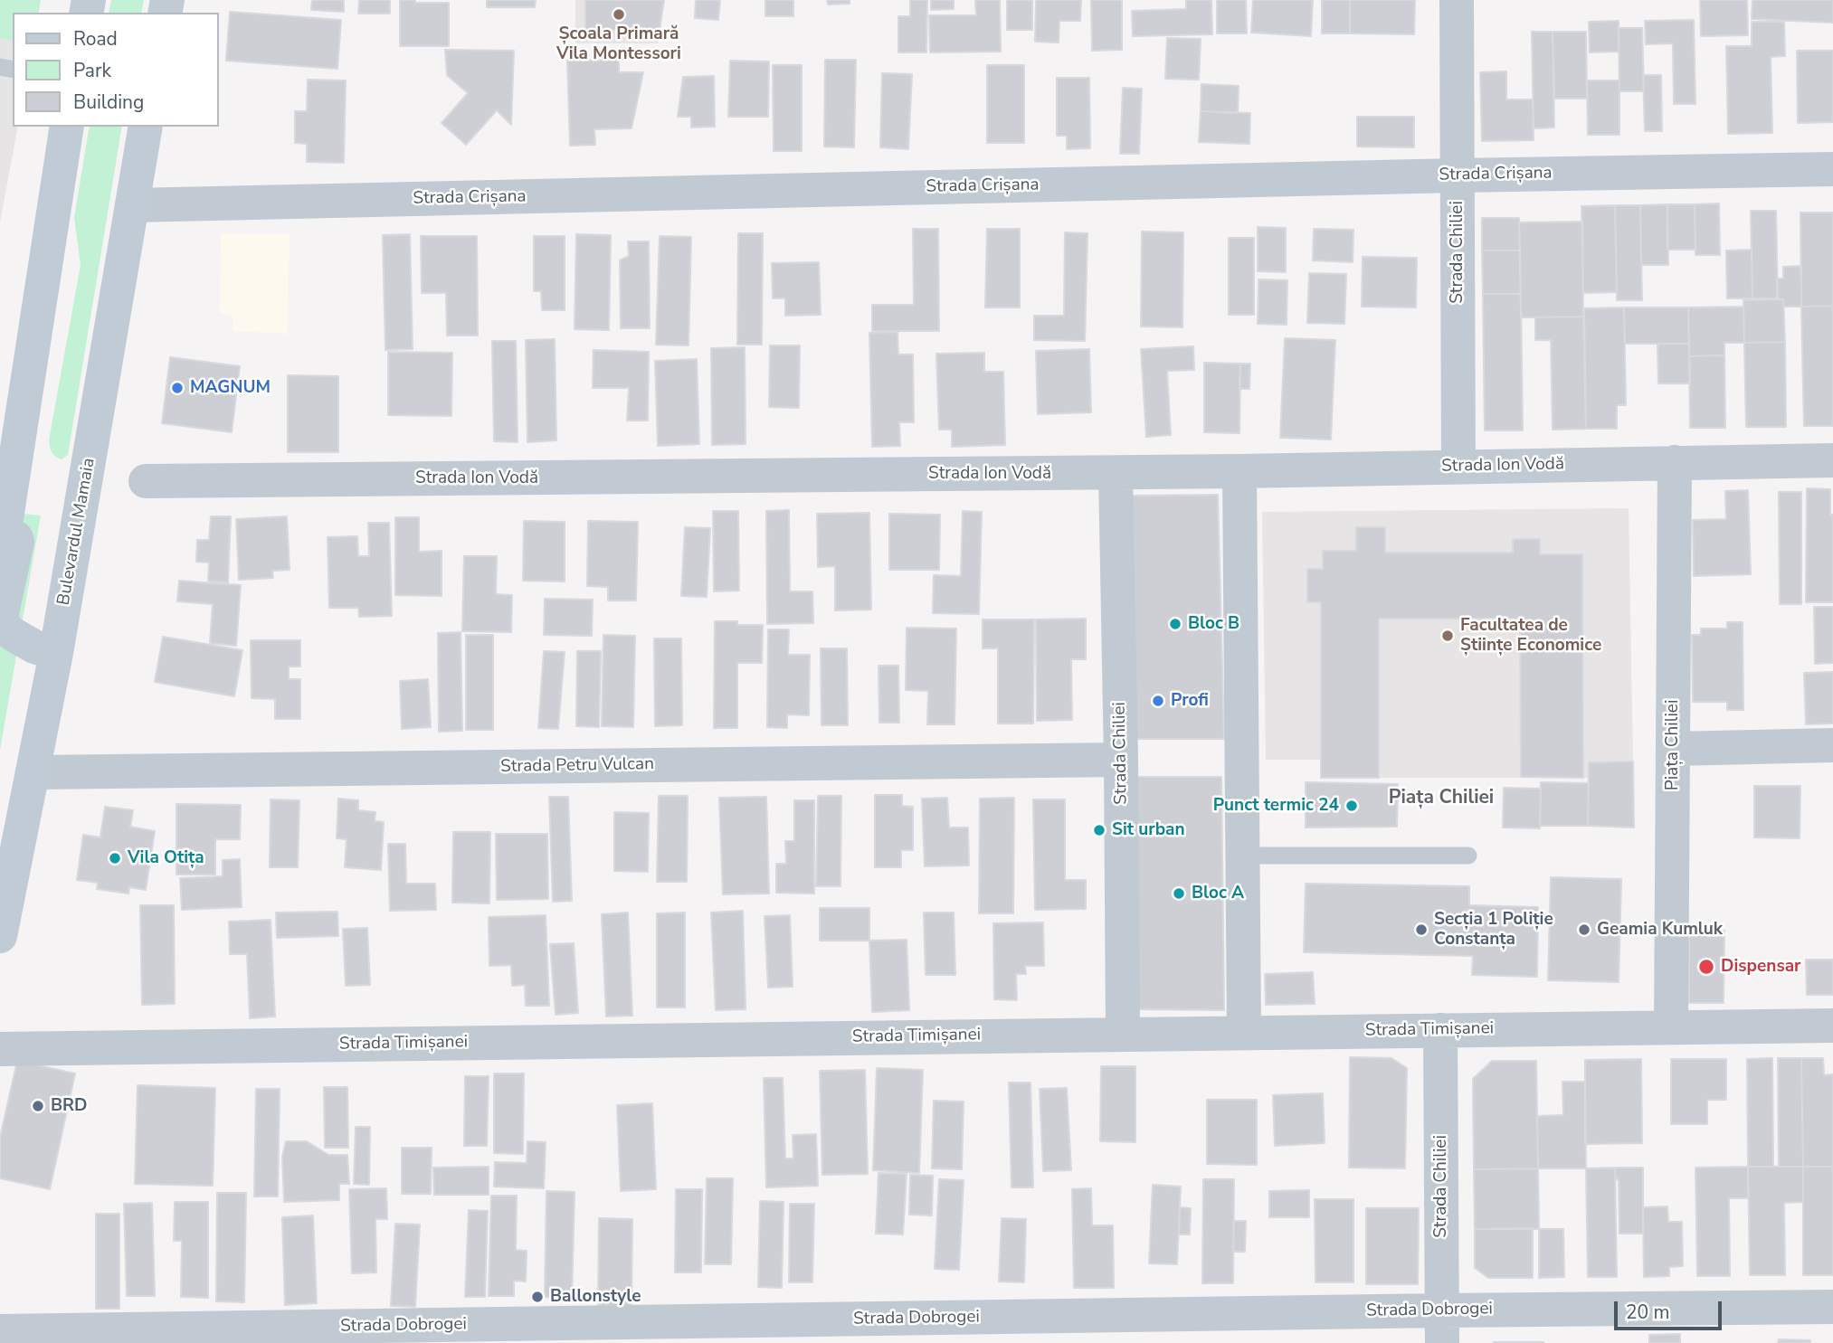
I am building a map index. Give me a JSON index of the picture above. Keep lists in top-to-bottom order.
{
  "streets": {
    "main road": ["Bulevardul Mamaia"],
    "street": [
      "Strada Crișana",
      "Strada Chiliei",
      "Strada Ion Vodă",
      "Piața Chiliei",
      "Strada Petru Vulcan",
      "Strada Timișanei",
      "Strada Dobrogei"
    ]
  },
  "crossings": [
    ["Strada Crișana", "Strada Chiliei"],
    ["Strada Crișana", "Bulevardul Mamaia"],
    ["Strada Chiliei", "Strada Ion Vodă"],
    ["Strada Chiliei", "Strada Petru Vulcan"],
    ["Strada Chiliei", "Strada Timișanei"],
    ["Strada Chiliei", "Strada Dobrogei"],
    ["Strada Ion Vodă", "Piața Chiliei"],
    ["Bulevardul Mamaia", "Strada Petru Vulcan"],
    ["Piața Chiliei", "Strada Timișanei"]
  ],
  "districts": ["Piața Chiliei"],
  "places": [
    "Școala Primară Vila Montessori",
    "MAGNUM",
    "Bloc B",
    "Facultatea de Științe Economice",
    "Profi",
    "Punct termic 24",
    "Sit urban",
    "Vila Otița",
    "Bloc A",
    "Secția 1 Poliție Constanța",
    "Geamia Kumluk",
    "Dispensar",
    "BRD",
    "Ballonstyle"
  ],
  "legend": ["Road", "Park", "Building"],
  "scale_bar": "20 m"
}
